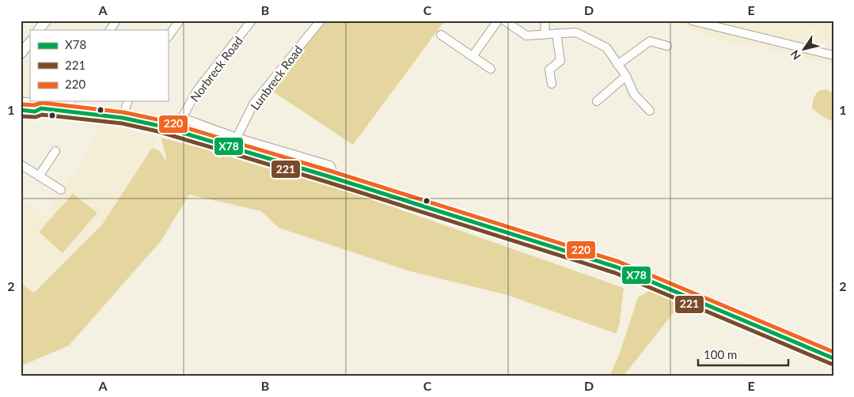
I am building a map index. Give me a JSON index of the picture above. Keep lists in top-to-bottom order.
{
  "streets": {
    "street": ["Norbreck Road", "Lunbreck Road"]
  },
  "lines": ["transit line 220", "transit line X78", "transit line 221"],
  "legend": ["X78", "221", "220"],
  "scale_bar": "100 m",
  "north": "bottom left",
  "grid": {
    "columns": [
      "A",
      "B",
      "C",
      "D",
      "E"
    ],
    "rows": ["1", "2"]
  }
}
